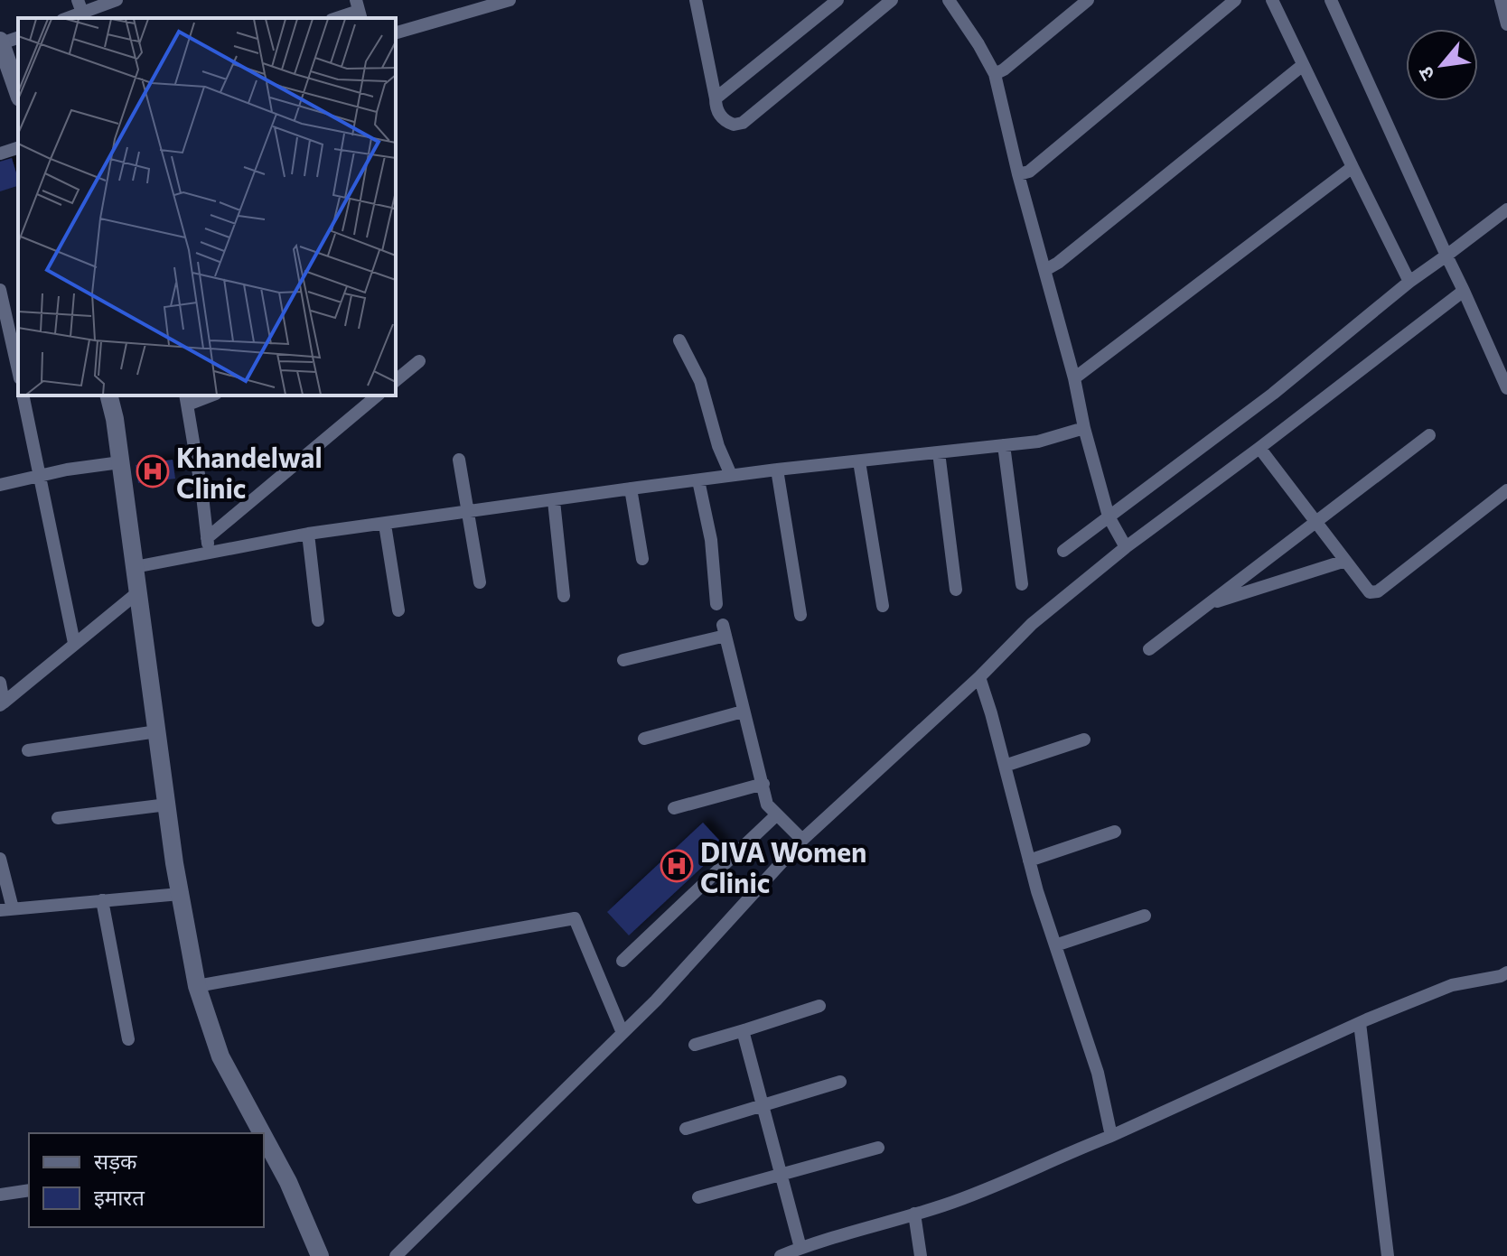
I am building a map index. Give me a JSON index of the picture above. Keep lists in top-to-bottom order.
{
  "places": {
    "hospital": ["Khandelwal Clinic", "DIVA Women Clinic"]
  },
  "legend": ["सड़क", "इमारत"],
  "north": "bottom left"
}
